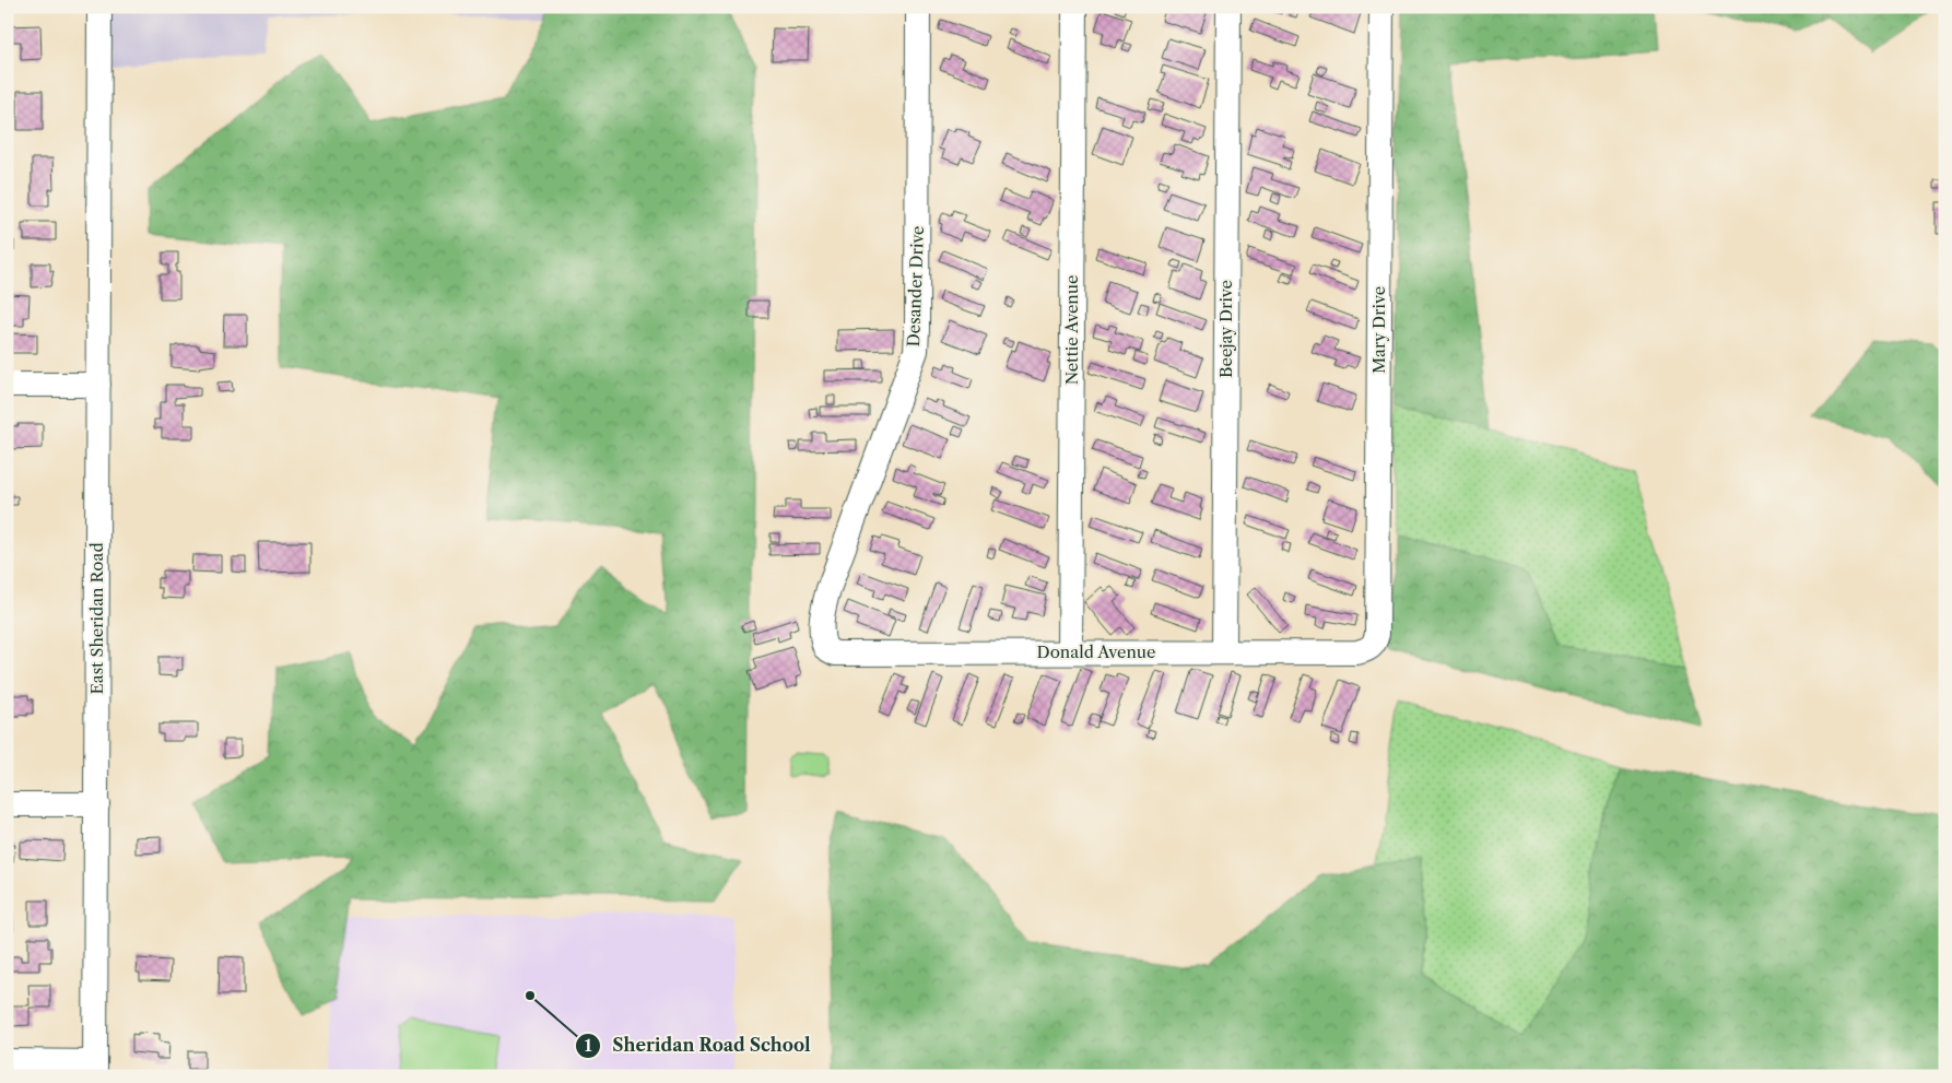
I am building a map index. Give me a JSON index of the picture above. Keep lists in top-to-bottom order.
{
  "streets": {
    "street": [
      "Desander Drive",
      "Beejay Drive",
      "Nettie Avenue",
      "Mary Drive",
      "East Sheridan Road",
      "Donald Avenue"
    ]
  },
  "crossings": [
    ["Desander Drive", "Donald Avenue"],
    ["Beejay Drive", "Donald Avenue"],
    ["Nettie Avenue", "Donald Avenue"],
    ["Mary Drive", "Donald Avenue"]
  ],
  "places": ["Sheridan Road School"]
}
